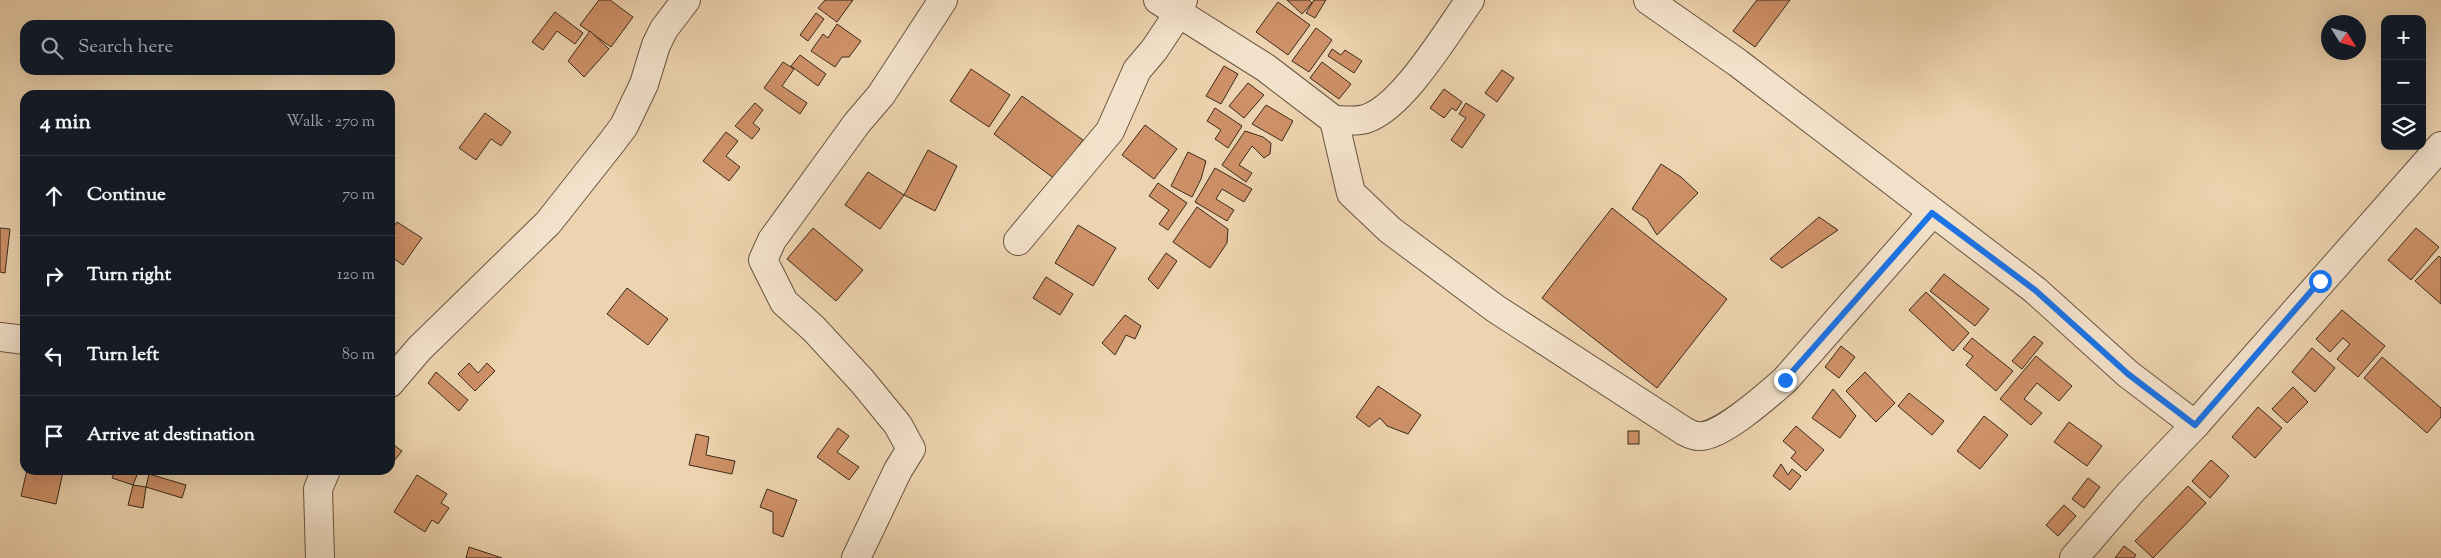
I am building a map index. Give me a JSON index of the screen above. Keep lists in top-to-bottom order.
{
  "north": "bottom right",
  "page": {
    "map_buttons": ["+", "−"],
    "search": "Search here",
    "heading": ["4 min", "Walk · 270 m"],
    "list": [
      ["Continue", "70 m"],
      ["Turn right", "120 m"],
      ["Turn left", "80 m"],
      "Arrive at destination"
    ]
  }
}
